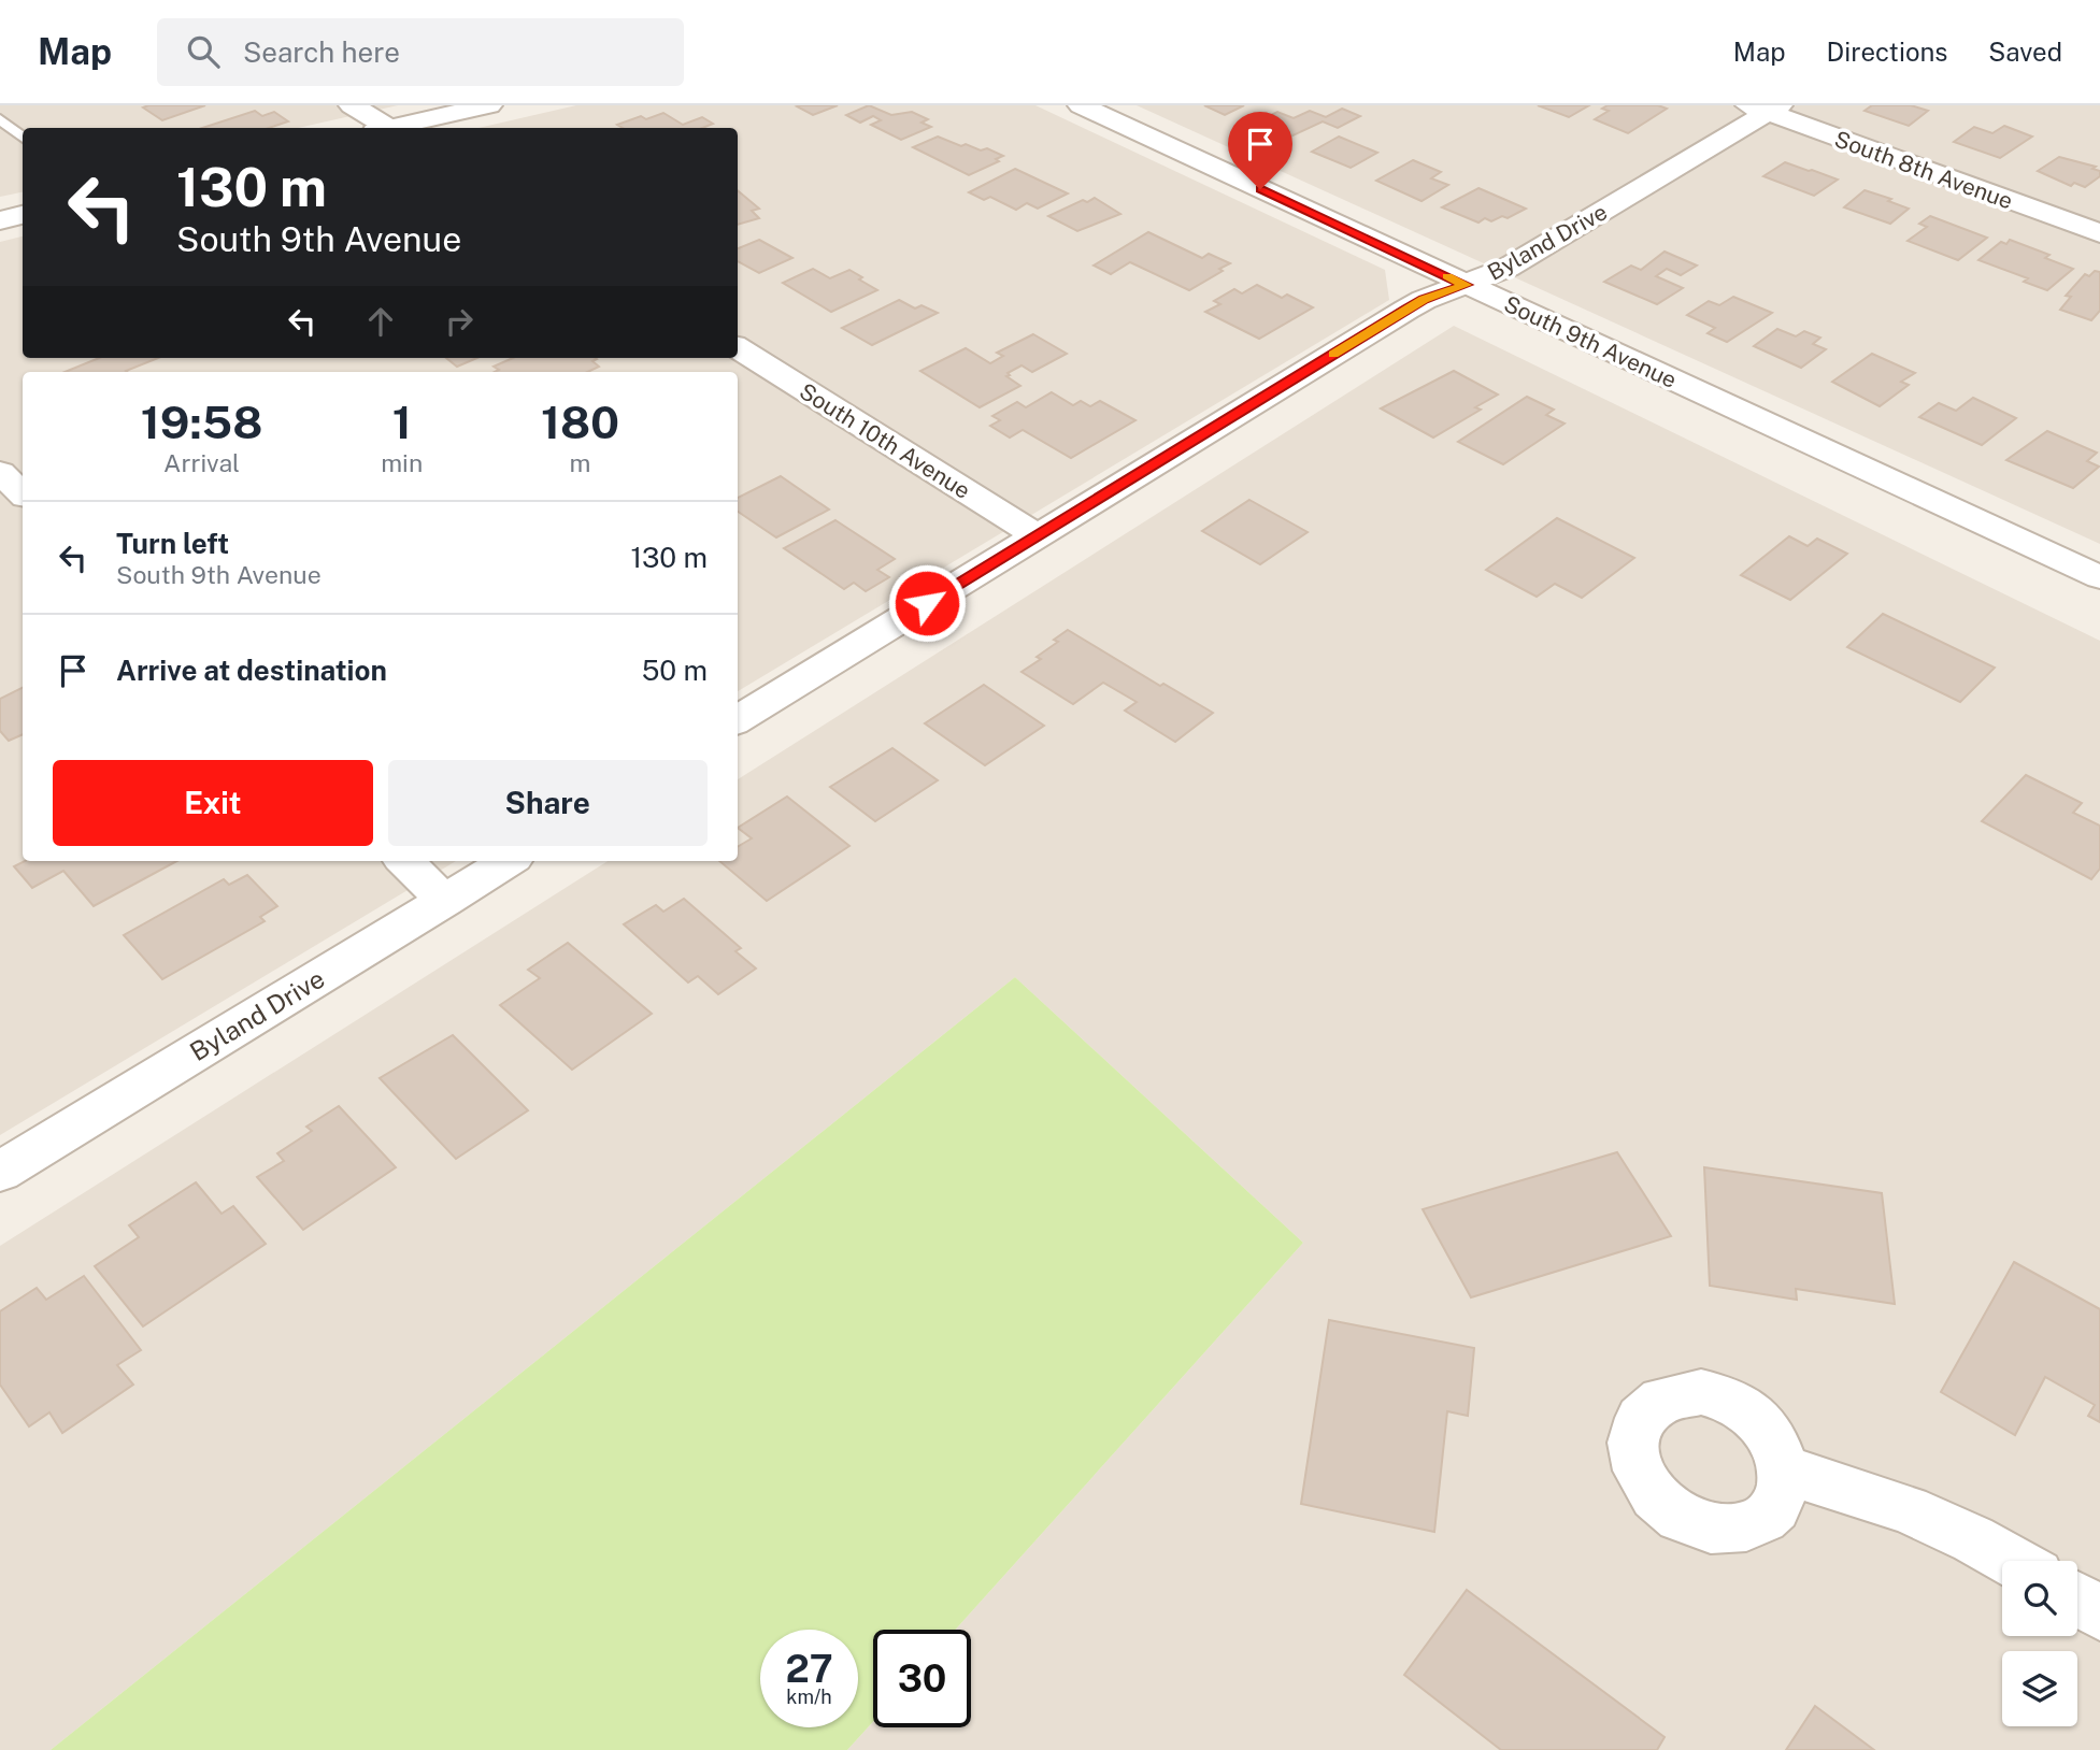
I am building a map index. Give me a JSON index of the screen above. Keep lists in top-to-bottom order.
{
  "streets": {
    "street": [
      "South 8th Avenue",
      "Byland Drive",
      "South 9th Avenue",
      "South 10th Avenue"
    ]
  },
  "crossings": [
    ["South 8th Avenue", "Byland Drive"],
    ["Byland Drive", "South 9th Avenue"],
    ["Byland Drive", "South 10th Avenue"]
  ],
  "page": {
    "header": "Map",
    "search": "Search here",
    "nav": ["Map", "Directions", "Saved"],
    "turn": ["130 m", "South 9th Avenue"],
    "eta": [
      "19:58",
      "Arrival",
      "1",
      "min",
      "180",
      "m"
    ],
    "list": [
      {
        "name": "Turn left",
        "note": "South 9th Avenue",
        "value": "130 m"
      },
      {
        "name": "Arrive at destination",
        "value": "50 m"
      }
    ],
    "buttons": ["Exit", "Share"],
    "speed": "27 km/h",
    "limit": "30"
  }
}
